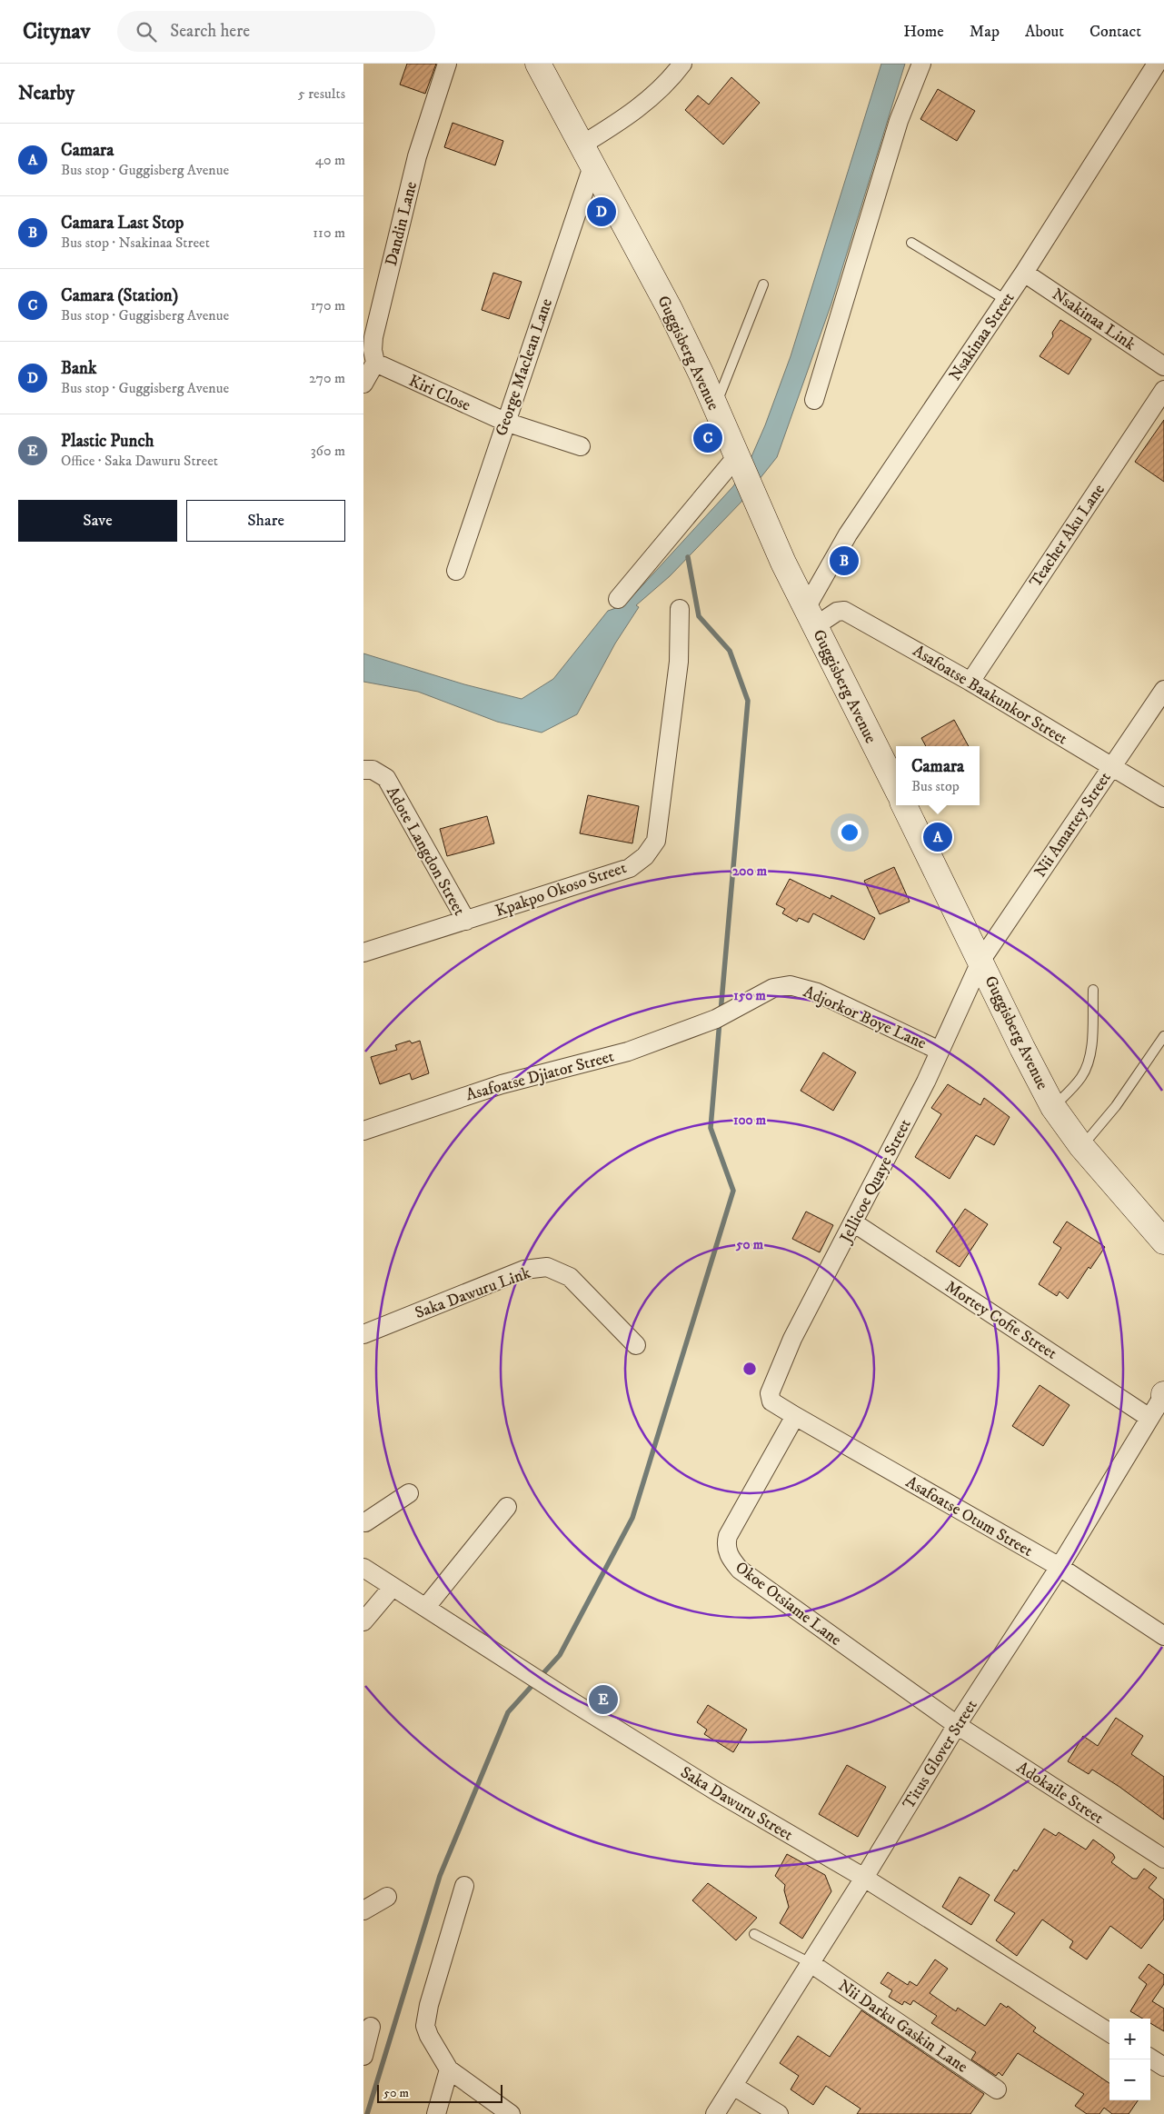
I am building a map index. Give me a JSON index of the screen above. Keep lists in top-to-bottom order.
{
  "streets": {
    "main road": ["Guggisberg Avenue"],
    "street": [
      "Dandin Lane",
      "Nsakinaa Link",
      "Nsakinaa Street",
      "George Maclean Lane",
      "Kiri Close",
      "Teacher Aku Lane",
      "Asafoatse Baakunkor Street",
      "Nii Amartey Street",
      "Adote Langdon Street",
      "Kpakpo Okoso Street",
      "Adjorkor Boye Lane",
      "Asafoatse Djiator Street",
      "Jellicoe Quaye Street",
      "Saka Dawuru Link",
      "Mortey Cofie Street",
      "Asafoatse Otum Street",
      "Okoe Otsiame Lane",
      "Titus Glover Street",
      "Adokaile Street",
      "Saka Dawuru Street",
      "Nii Darku Gaskin Lane"
    ]
  },
  "crossings": [
    ["Dandin Lane", "Kiri Close"],
    ["Nsakinaa Link", "Nsakinaa Street"],
    ["Nsakinaa Street", "Guggisberg Avenue"],
    ["Nsakinaa Street", "Asafoatse Baakunkor Street"],
    ["Guggisberg Avenue", "George Maclean Lane"],
    ["Guggisberg Avenue", "Asafoatse Baakunkor Street"],
    ["Guggisberg Avenue", "Nii Amartey Street"],
    ["Guggisberg Avenue", "Jellicoe Quaye Street"],
    ["George Maclean Lane", "Kiri Close"],
    ["Teacher Aku Lane", "Asafoatse Baakunkor Street"],
    ["Asafoatse Baakunkor Street", "Nii Amartey Street"],
    ["Nii Amartey Street", "Jellicoe Quaye Street"],
    ["Adote Langdon Street", "Kpakpo Okoso Street"],
    ["Adjorkor Boye Lane", "Asafoatse Djiator Street"],
    ["Adjorkor Boye Lane", "Jellicoe Quaye Street"],
    ["Jellicoe Quaye Street", "Mortey Cofie Street"],
    ["Jellicoe Quaye Street", "Asafoatse Otum Street"],
    ["Mortey Cofie Street", "Titus Glover Street"],
    ["Asafoatse Otum Street", "Okoe Otsiame Lane"],
    ["Asafoatse Otum Street", "Titus Glover Street"],
    ["Okoe Otsiame Lane", "Titus Glover Street"],
    ["Okoe Otsiame Lane", "Adokaile Street"],
    ["Titus Glover Street", "Adokaile Street"],
    ["Titus Glover Street", "Saka Dawuru Street"],
    ["Titus Glover Street", "Nii Darku Gaskin Lane"]
  ],
  "scale_bar": "50 m",
  "page": {
    "header": "Citynav",
    "search": "Search here",
    "nav": [
      "Home",
      "Map",
      "About",
      "Contact"
    ],
    "heading": ["Nearby", "5 results"],
    "list": [
      {
        "mark": "A",
        "name": "Camara",
        "note": "Bus stop · Guggisberg Avenue",
        "value": "40 m"
      },
      {
        "mark": "B",
        "name": "Camara Last Stop",
        "note": "Bus stop · Nsakinaa Street",
        "value": "110 m"
      },
      {
        "mark": "C",
        "name": "Camara (Station)",
        "note": "Bus stop · Guggisberg Avenue",
        "value": "170 m"
      },
      {
        "mark": "D",
        "name": "Bank",
        "note": "Bus stop · Guggisberg Avenue",
        "value": "270 m"
      },
      {
        "mark": "E",
        "name": "Plastic Punch",
        "note": "Office · Saka Dawuru Street",
        "value": "360 m"
      }
    ],
    "pins": [
      "D",
      "C",
      "B",
      "A",
      "E"
    ],
    "buttons": ["Save", "Share"],
    "popup": ["Camara", "Bus stop"],
    "map_buttons": ["+", "−"],
    "scale": "50 m"
  },
  "rings": [
    "200 m",
    "150 m",
    "100 m",
    "50 m"
  ]
}
